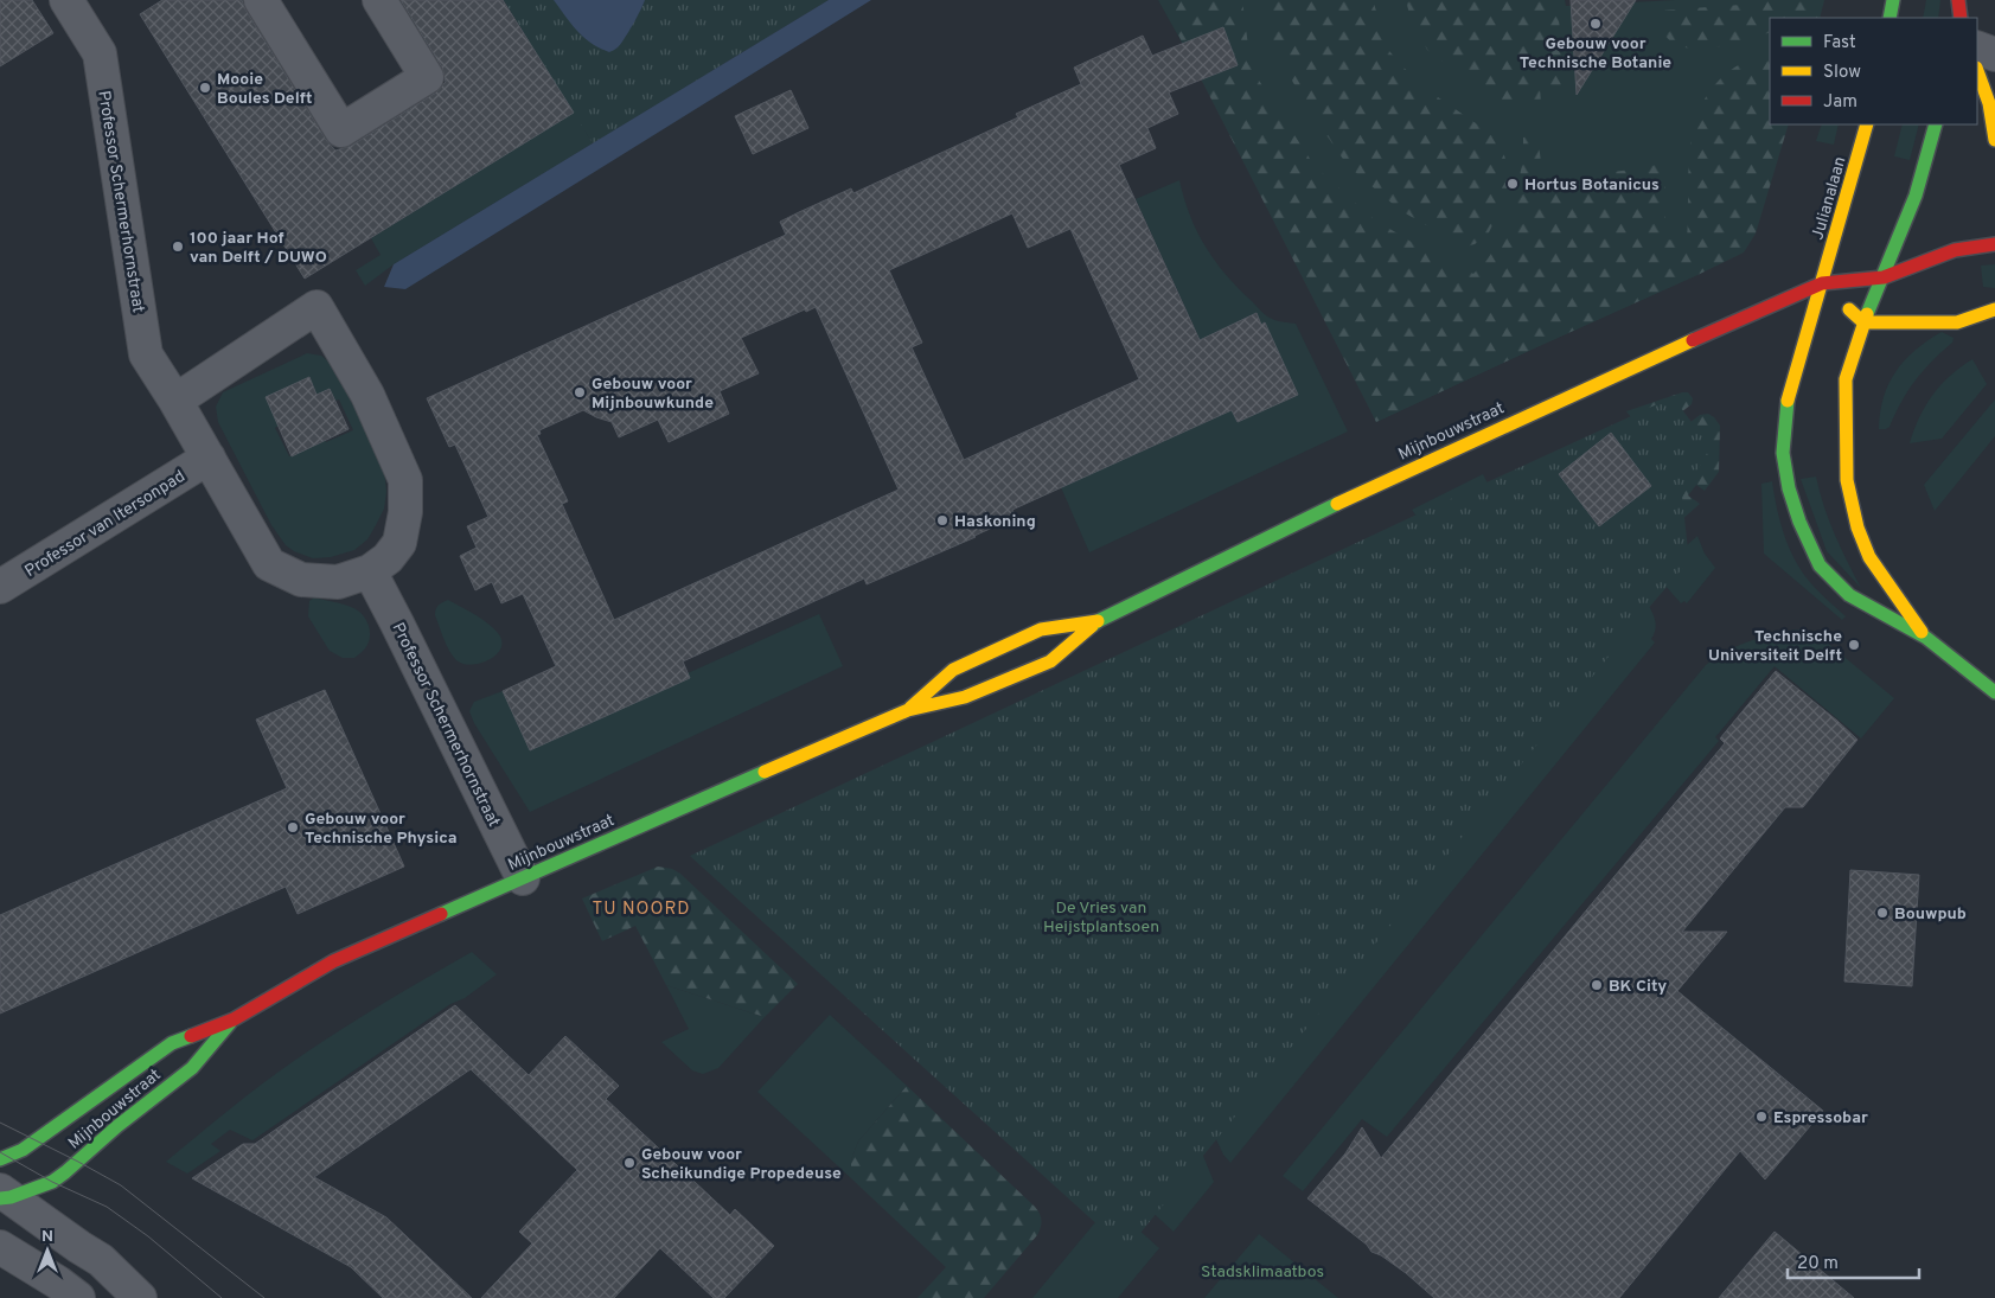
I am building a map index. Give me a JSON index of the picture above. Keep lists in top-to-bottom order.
{
  "streets": {
    "main road": ["Julianalaan", "Mijnbouwstraat"],
    "street": ["Professor Schermerhornstraat", "Professor van Itersonpad"]
  },
  "crossings": [
    ["Julianalaan", "Mijnbouwstraat"],
    ["Professor Schermerhornstraat", "Mijnbouwstraat"],
    ["Professor Schermerhornstraat", "Professor van Itersonpad"]
  ],
  "districts": ["TU NOORD"],
  "parks": ["De Vries van Heijstplantsoen", "Stadsklimaatbos"],
  "places": [
    "Gebouw voor Technische Botanie",
    "Mooie Boules Delft",
    "Hortus Botanicus",
    "100 jaar Hof van Delft / DUWO",
    "Gebouw voor Mijnbouwkunde",
    "Haskoning",
    "Technische Universiteit Delft",
    "Gebouw voor Technische Physica",
    "Bouwpub",
    "BK City",
    "Espressobar",
    "Gebouw voor Scheikundige Propedeuse"
  ],
  "legend": ["Fast", "Slow", "Jam"],
  "scale_bar": "20 m",
  "north": "top"
}
